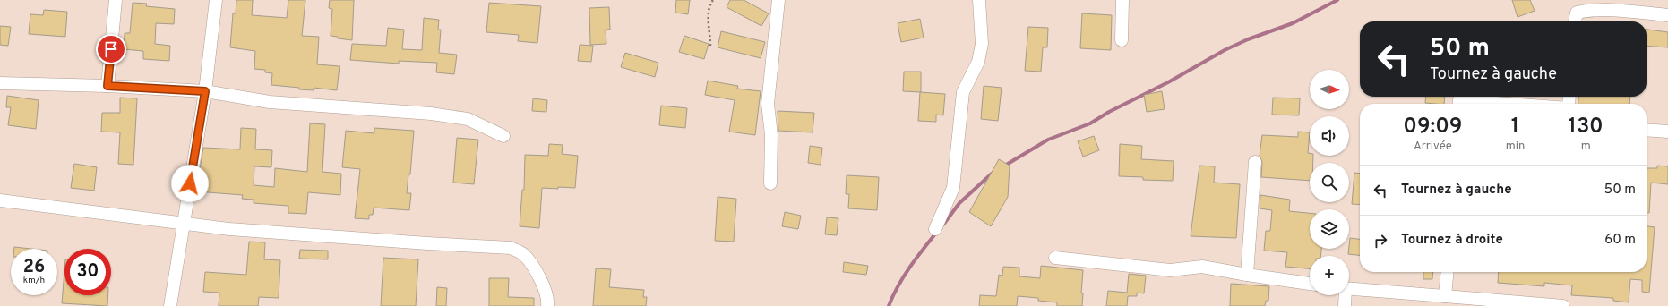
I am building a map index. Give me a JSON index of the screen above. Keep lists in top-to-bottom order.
{
  "north": "right",
  "page": {
    "turn": ["50 m", "Tournez à gauche"],
    "map_buttons": "+",
    "eta": [
      "09:09",
      "Arrivée",
      "1",
      "min",
      "130",
      "m"
    ],
    "list": [
      {
        "name": "Tournez à gauche",
        "value": "50 m"
      },
      {
        "name": "Tournez à droite",
        "value": "60 m"
      }
    ],
    "speed": "26 km/h",
    "limit": "30"
  }
}
